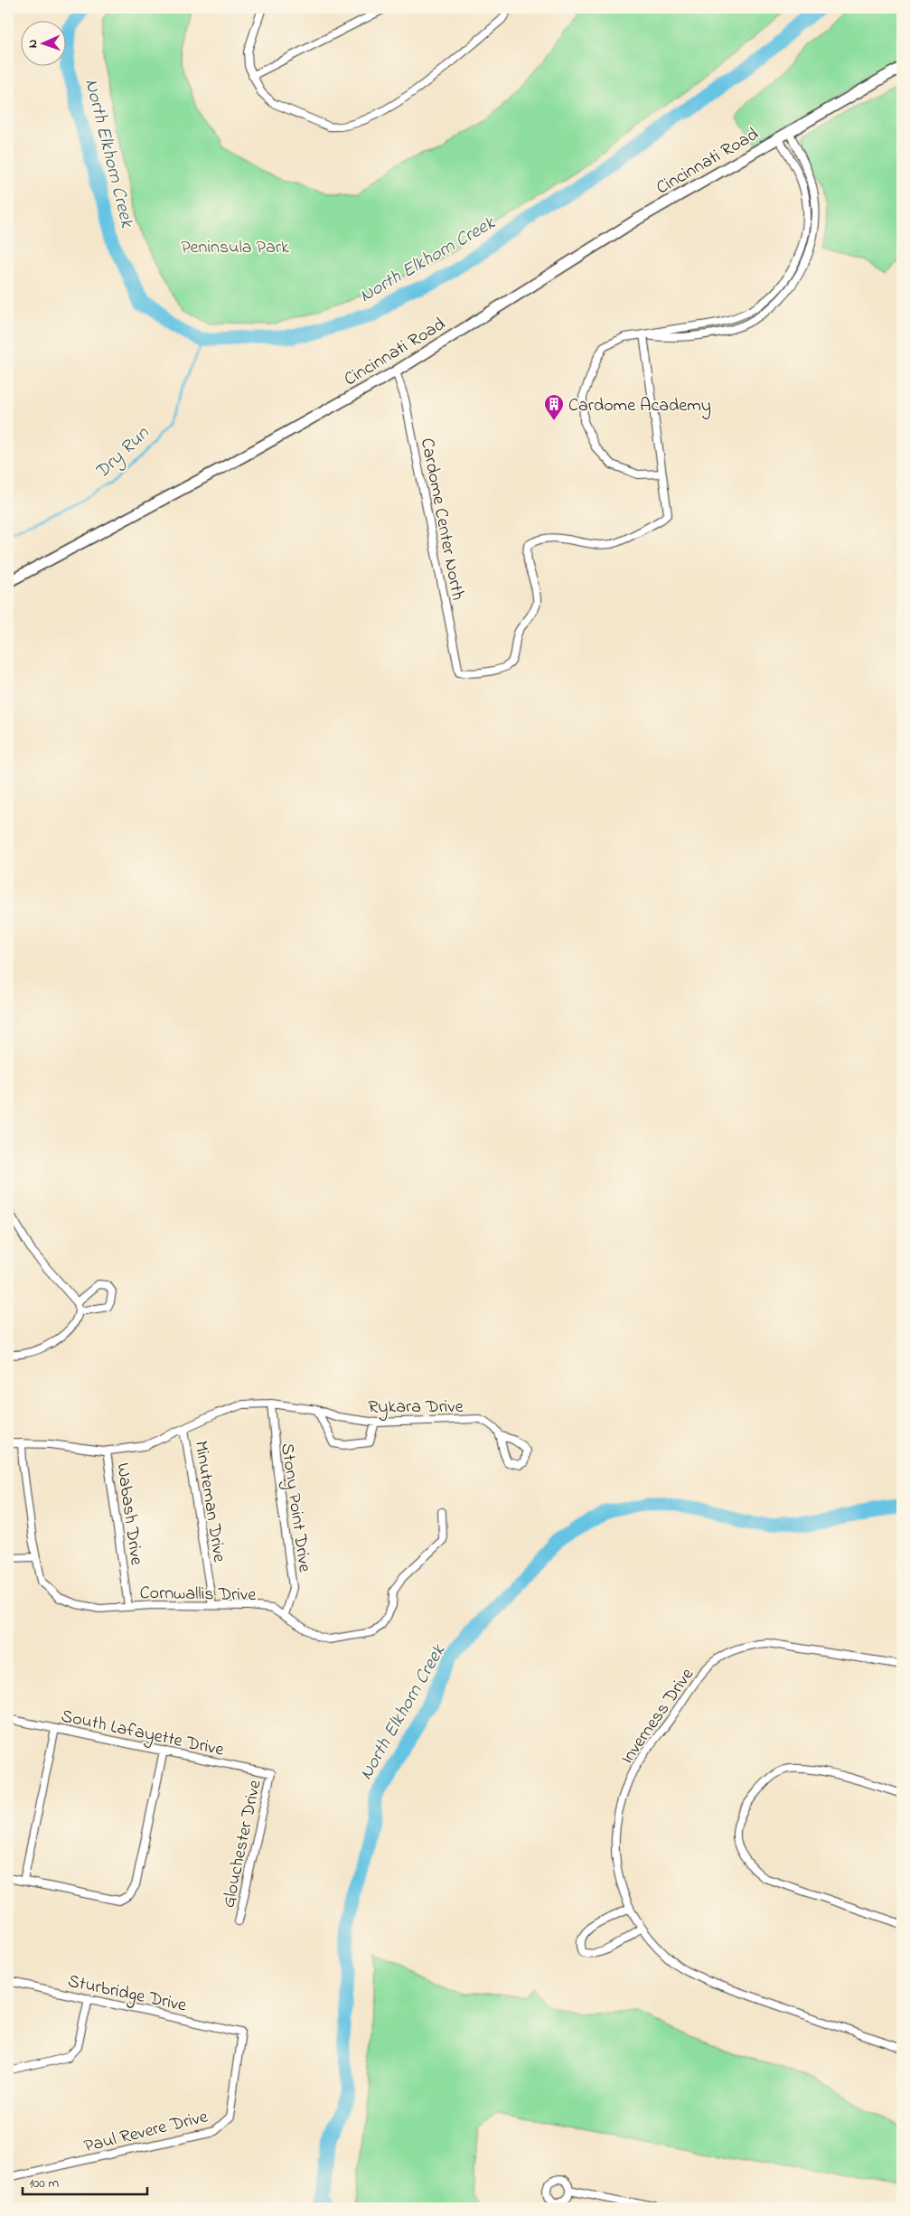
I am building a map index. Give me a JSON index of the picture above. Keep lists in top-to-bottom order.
{
  "streets": {
    "main road": ["Cincinnati Road"],
    "street": [
      "Cardome Center North",
      "Rykara Drive",
      "Minuteman Drive",
      "Stony Point Drive",
      "Wabash Drive",
      "Cornwallis Drive",
      "Inverness Drive",
      "South Lafayette Drive",
      "Glouchester Drive",
      "Sturbridge Drive",
      "Paul Revere Drive"
    ]
  },
  "crossings": [
    ["Cincinnati Road", "Cardome Center North"],
    ["Rykara Drive", "Minuteman Drive"],
    ["Rykara Drive", "Stony Point Drive"],
    ["Rykara Drive", "Wabash Drive"],
    ["Rykara Drive", "Cornwallis Drive"],
    ["Minuteman Drive", "Cornwallis Drive"],
    ["Stony Point Drive", "Cornwallis Drive"],
    ["Wabash Drive", "Cornwallis Drive"],
    ["South Lafayette Drive", "Glouchester Drive"],
    ["Sturbridge Drive", "Paul Revere Drive"]
  ],
  "water": ["North Elkhorn Creek", "Dry Run"],
  "parks": ["Peninsula Park"],
  "places": {
    "building": ["Cardome Academy"]
  },
  "scale_bar": "100 m",
  "north": "left"
}
